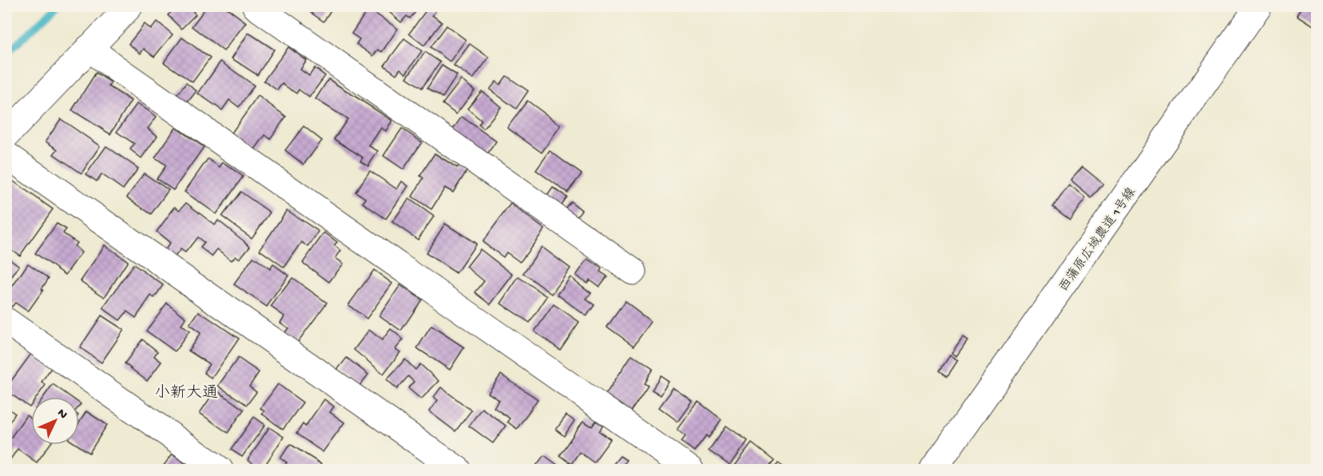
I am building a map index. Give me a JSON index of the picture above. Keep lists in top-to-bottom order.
{
  "streets": {
    "street": ["西蒲原広域農道 1号線"]
  },
  "districts": ["小新大通"],
  "north": "top right"
}
